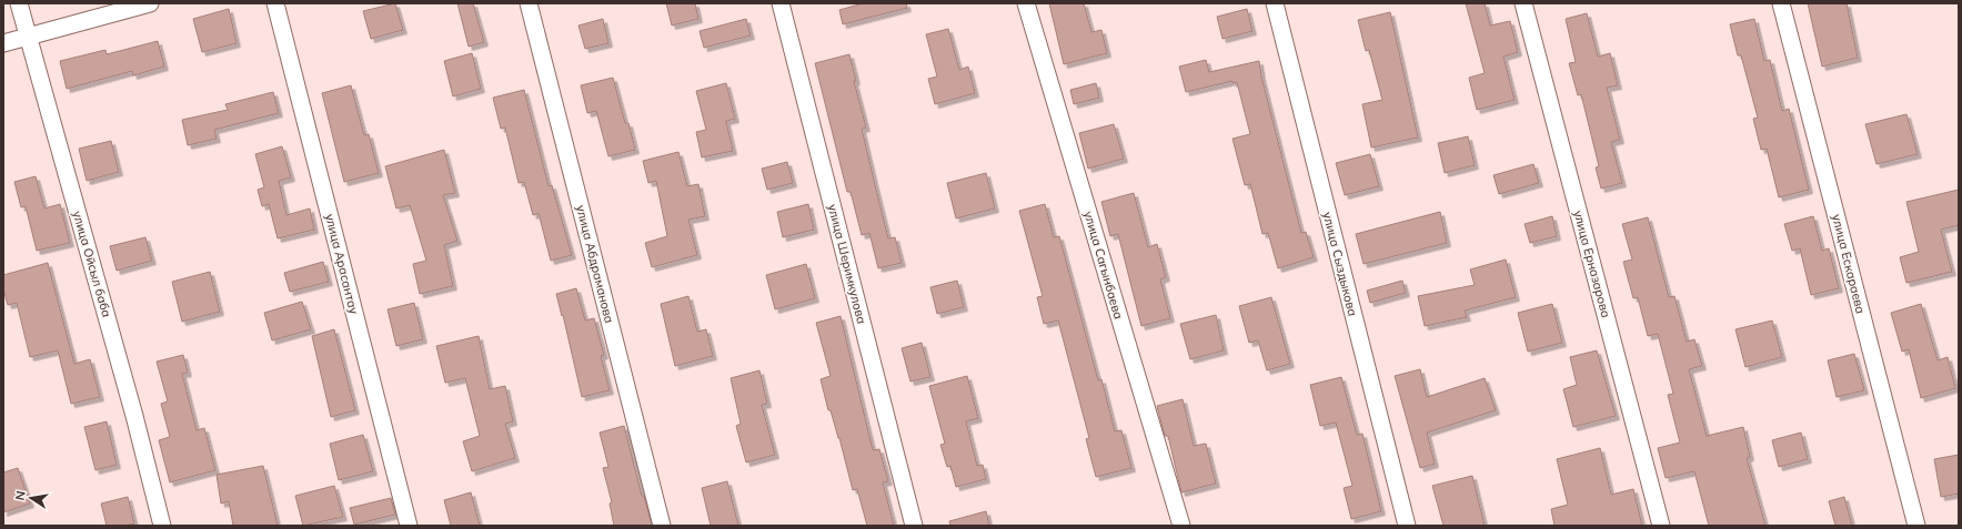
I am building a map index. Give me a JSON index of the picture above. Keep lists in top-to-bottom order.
{
  "streets": {
    "street": [
      "улица Ойсыл баба",
      "улица Арасантау",
      "улица Абдраманова",
      "улица Шеримкулова",
      "улица Сыздыкова",
      "улица Ерназарова",
      "улица Ескараева",
      "улица Сагынбаева"
    ]
  },
  "north": "left"
}
